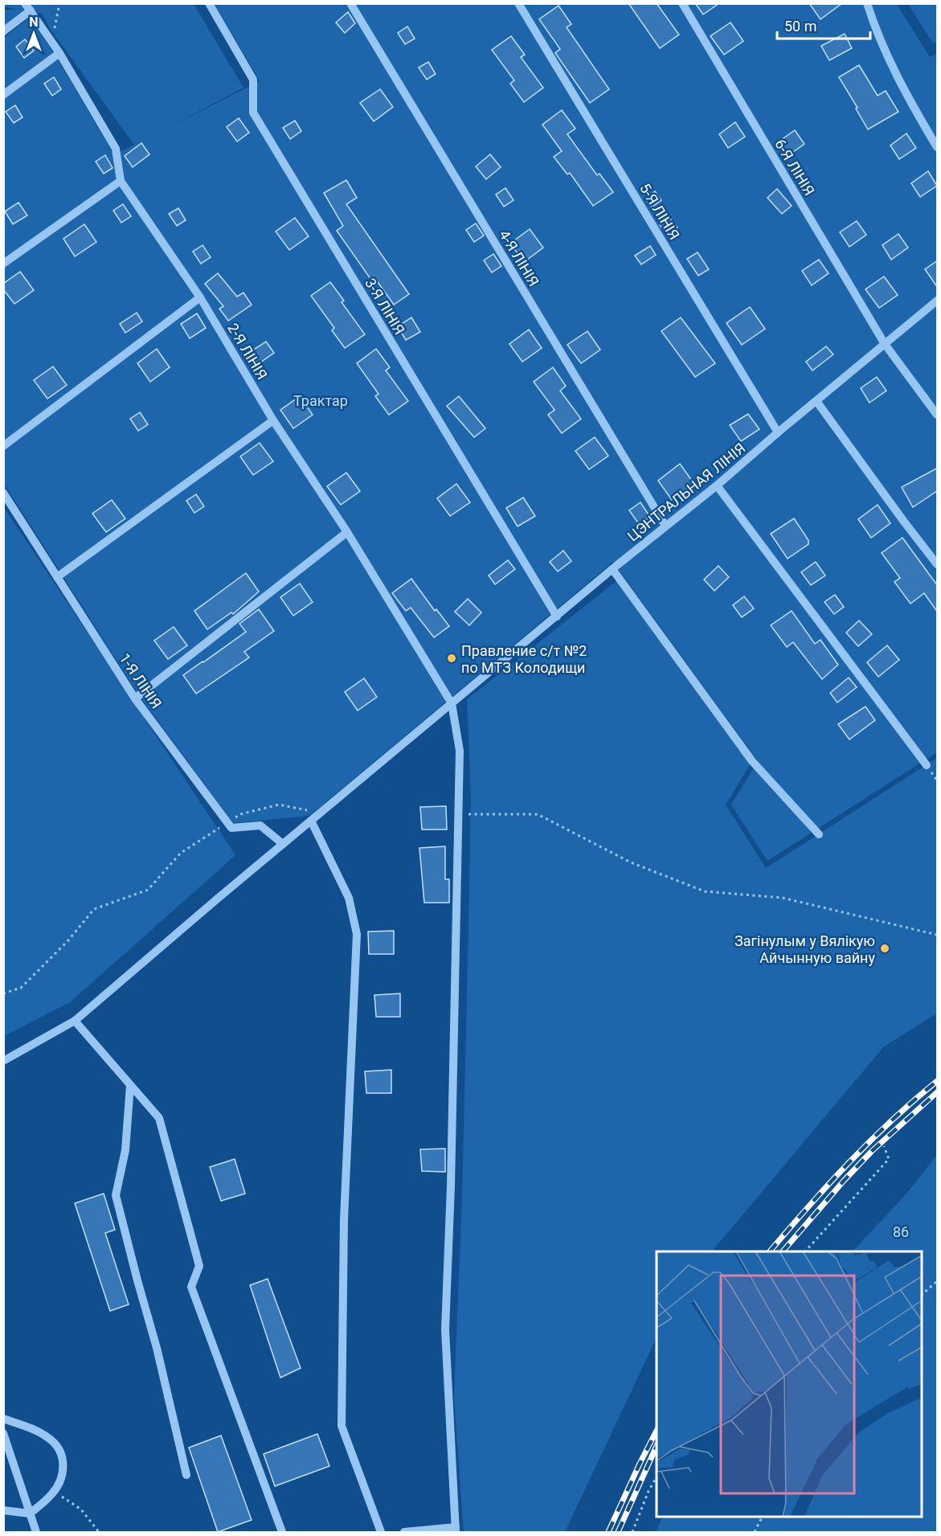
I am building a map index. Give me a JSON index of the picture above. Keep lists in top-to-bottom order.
{
  "streets": {
    "street": [
      "6-Я ЛІНІЯ",
      "5-Я ЛІНІЯ",
      "4-Я ЛІНІЯ",
      "3-Я ЛІНІЯ",
      "2-Я ЛІНІЯ",
      "ЦЭНТРАЛЬНАЯ ЛІНІЯ",
      "1-Я ЛІНІЯ"
    ]
  },
  "crossings": [
    ["6-Я ЛІНІЯ", "ЦЭНТРАЛЬНАЯ ЛІНІЯ"],
    ["5-Я ЛІНІЯ", "ЦЭНТРАЛЬНАЯ ЛІНІЯ"],
    ["4-Я ЛІНІЯ", "ЦЭНТРАЛЬНАЯ ЛІНІЯ"],
    ["3-Я ЛІНІЯ", "ЦЭНТРАЛЬНАЯ ЛІНІЯ"],
    ["2-Я ЛІНІЯ", "ЦЭНТРАЛЬНАЯ ЛІНІЯ"]
  ],
  "parks": ["Трактар", "86"],
  "places": ["Правление с/т №2 по МТЗ Колодищи", "Загінулым у Вялікую Айчынную вайну"],
  "scale_bar": "50 m",
  "north": "top"
}
